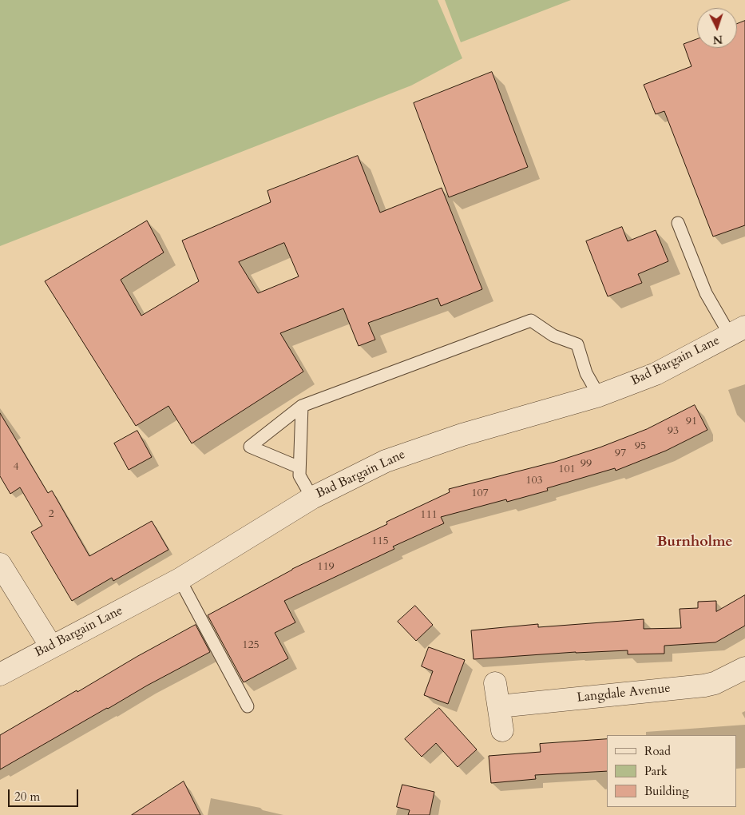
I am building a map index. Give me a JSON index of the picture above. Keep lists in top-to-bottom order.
{
  "streets": {
    "street": ["Bad Bargain Lane", "Langdale Avenue"]
  },
  "districts": ["Burnholme"],
  "house_numbers": [
    "91",
    "93",
    "95",
    "97",
    "99",
    "4",
    "101",
    "103",
    "107",
    "2",
    "111",
    "115",
    "119",
    "125"
  ],
  "legend": ["Road", "Park", "Building"],
  "scale_bar": "20 m",
  "north": "bottom"
}
